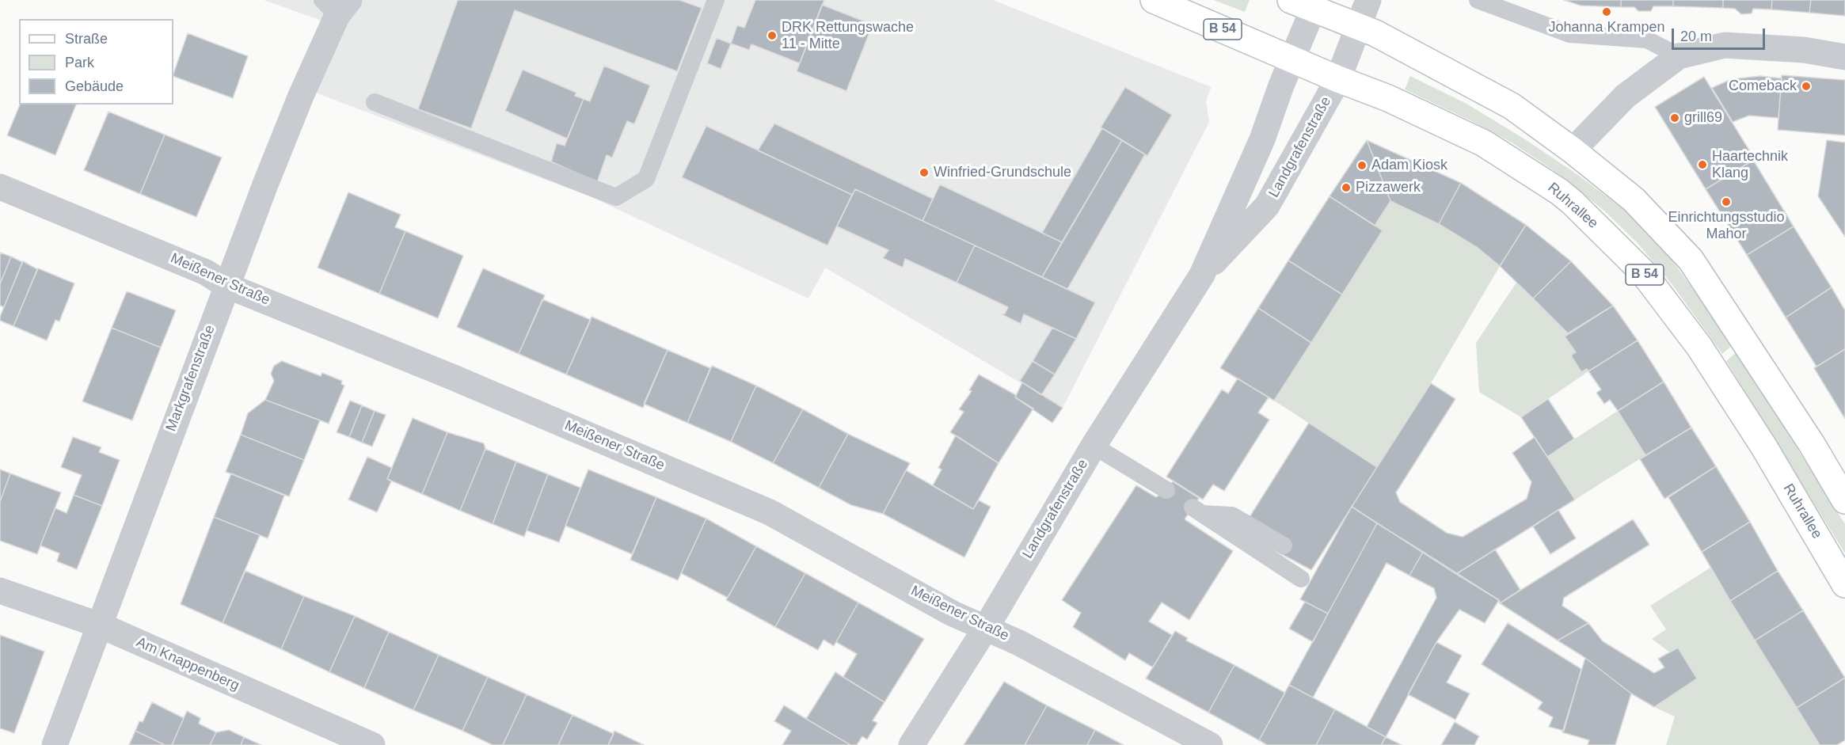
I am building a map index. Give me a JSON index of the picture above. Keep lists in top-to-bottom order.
{
  "streets": {
    "main road": ["B 54", "Ruhrallee"],
    "street": [
      "Landgrafenstraße",
      "Meißener Straße",
      "Markgrafenstraße",
      "Am Knappenberg"
    ]
  },
  "crossings": [
    ["Landgrafenstraße", "Ruhrallee"],
    ["Landgrafenstraße", "Meißener Straße"],
    ["Meißener Straße", "Markgrafenstraße"],
    ["Markgrafenstraße", "Am Knappenberg"]
  ],
  "places": [
    "Johanna Krampen",
    "DRK Rettungswache 11 - Mitte",
    "Comeback",
    "grill69",
    "Haartechnik Klang",
    "Adam Kiosk",
    "Winfried-Grundschule",
    "Pizzawerk",
    "Einrichtungsstudio Mahor"
  ],
  "legend": ["Straße", "Park", "Gebäude"],
  "scale_bar": "20 m"
}
